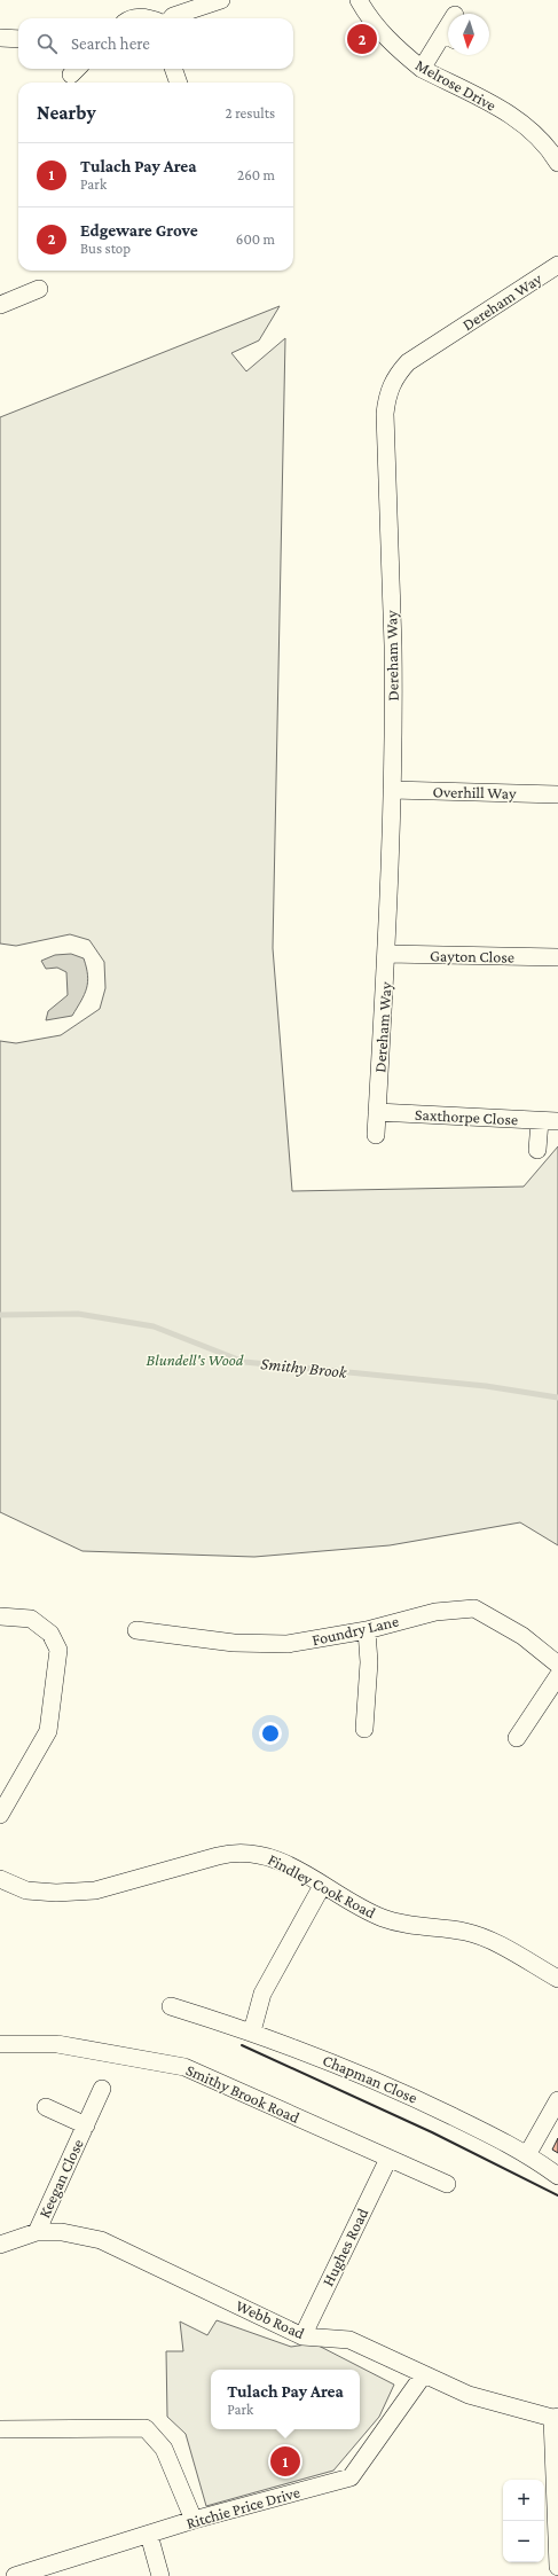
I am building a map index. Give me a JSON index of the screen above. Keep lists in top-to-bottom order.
{
  "streets": {
    "street": [
      "Melrose Drive",
      "Dereham Way",
      "Overhill Way",
      "Gayton Close",
      "Saxthorpe Close",
      "Foundry Lane",
      "Findley Cook Road",
      "Chapman Close",
      "Smithy Brook Road",
      "Keegan Close",
      "Hughes Road",
      "Webb Road",
      "Ritchie Price Drive"
    ]
  },
  "crossings": [
    ["Dereham Way", "Overhill Way"],
    ["Dereham Way", "Gayton Close"],
    ["Dereham Way", "Saxthorpe Close"],
    ["Smithy Brook Road", "Hughes Road"],
    ["Keegan Close", "Webb Road"],
    ["Hughes Road", "Webb Road"],
    ["Webb Road", "Ritchie Price Drive"]
  ],
  "water": ["Smithy Brook"],
  "parks": ["Blundell's Wood"],
  "north": "bottom",
  "page": {
    "search": "Search here",
    "pins": ["2", "1"],
    "heading": ["Nearby", "2 results"],
    "list": [
      {
        "mark": "1",
        "name": "Tulach Pay Area",
        "note": "Park",
        "value": "260 m"
      },
      {
        "mark": "2",
        "name": "Edgeware Grove",
        "note": "Bus stop",
        "value": "600 m"
      }
    ],
    "popup": ["Tulach Pay Area", "Park"],
    "map_buttons": ["+", "−"]
  }
}
